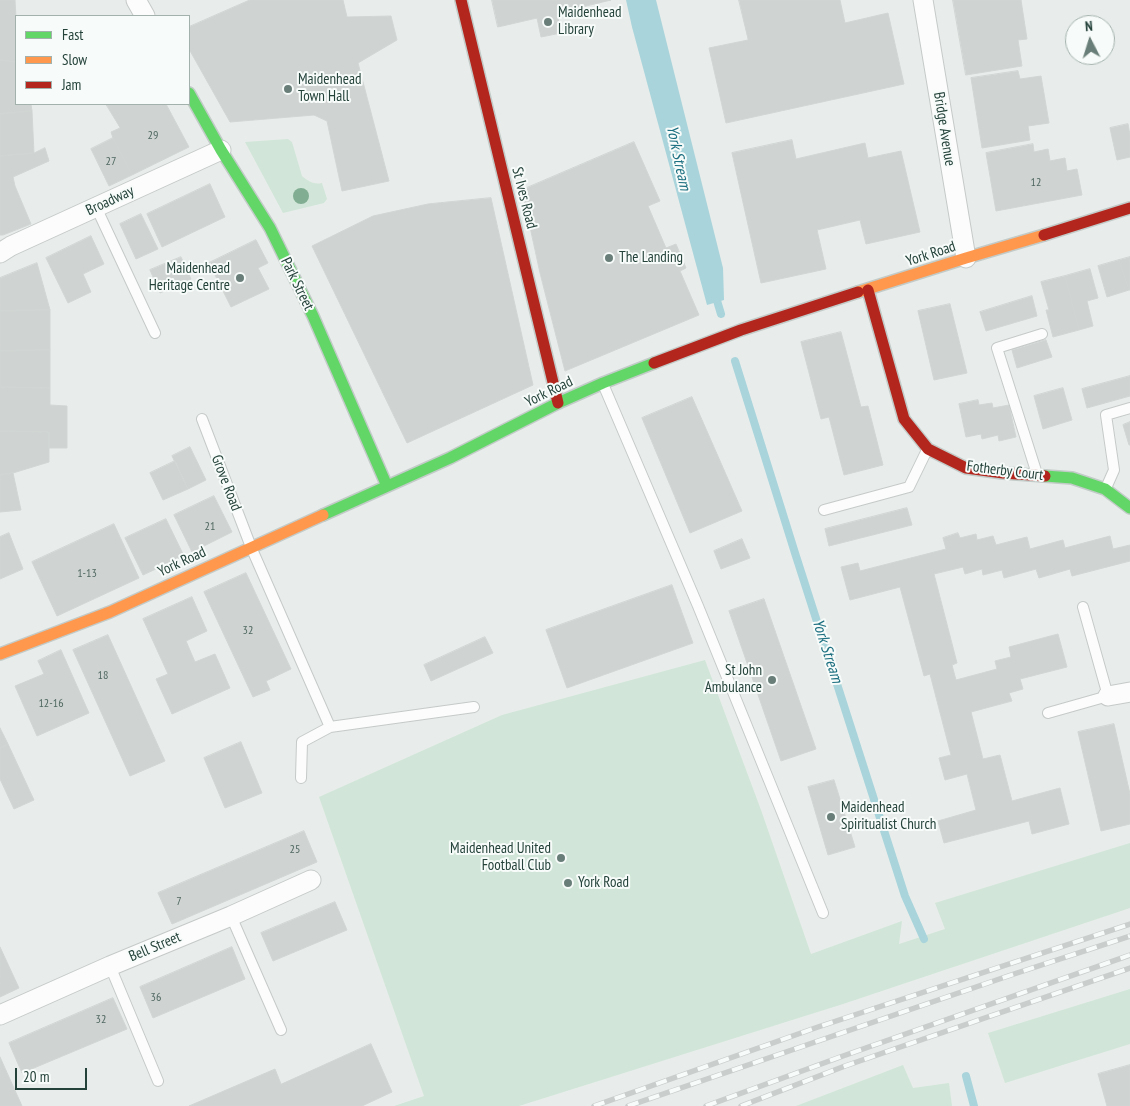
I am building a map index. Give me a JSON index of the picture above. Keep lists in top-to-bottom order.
{
  "streets": {
    "street": [
      "Bridge Avenue",
      "St Ives Road",
      "Broadway",
      "York Road",
      "Park Street",
      "Fotherby Court",
      "Bell Street"
    ],
    "lane": ["Grove Road"]
  },
  "crossings": [
    ["Bridge Avenue", "York Road"],
    ["St Ives Road", "York Road"],
    ["Broadway", "Park Street"],
    ["York Road", "Park Street"],
    ["York Road", "Fotherby Court"],
    ["York Road", "Grove Road"]
  ],
  "water": ["York Stream"],
  "places": [
    "Maidenhead Library",
    "Maidenhead Town Hall",
    "The Landing",
    "Maidenhead Heritage Centre",
    "St John Ambulance",
    "Maidenhead Spiritualist Church",
    "Maidenhead United Football Club",
    "York Road"
  ],
  "house_numbers": [
    "29",
    "27",
    "12",
    "21",
    "1-13",
    "32",
    "18",
    "12-16",
    "25",
    "7",
    "36",
    "32"
  ],
  "legend": ["Fast", "Slow", "Jam"],
  "scale_bar": "20 m",
  "north": "top"
}
